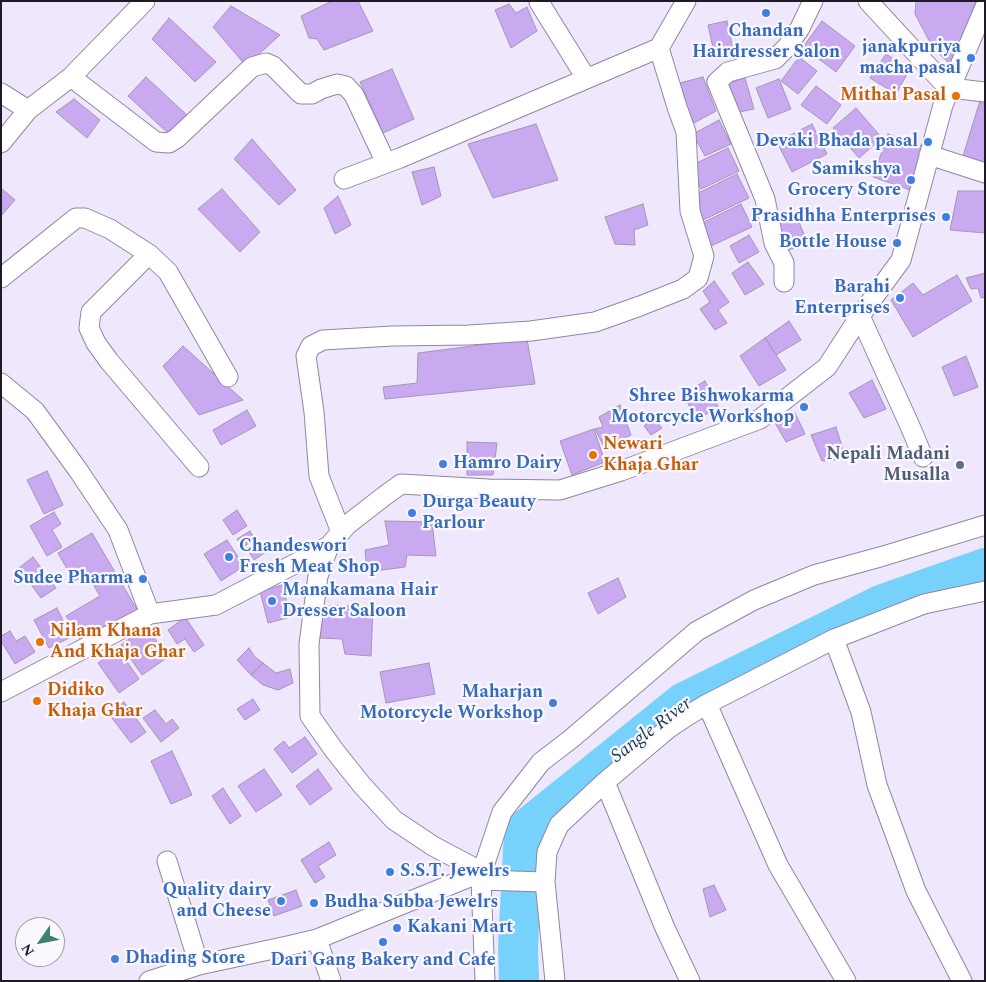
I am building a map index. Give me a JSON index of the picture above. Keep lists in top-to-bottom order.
{
  "water": ["Sangle River"],
  "places": [
    "Chandan Hairdresser Salon",
    "janakpuriya macha pasal",
    "Mithai Pasal",
    "Devaki Bhada pasal",
    "Samikshya Grocery Store",
    "Prasidhha Enterprises",
    "Bottle House",
    "Barahi Enterprises",
    "Shree Bishwokarma Motorcycle Workshop",
    "Newari Khaja Ghar",
    "Hamro Dairy",
    "Nepali Madani Musalla",
    "Durga Beauty Parlour",
    "Chandeswori Fresh Meat Shop",
    "Sudee Pharma",
    "Manakamana Hair Dresser Saloon",
    "Nilam Khana And Khaja Ghar",
    "Didiko Khaja Ghar",
    "Maharjan Motorcycle Workshop",
    "S.S.T. Jewelrs",
    "Quality dairy and Cheese",
    "Budha Subba Jewelrs",
    "Kakani Mart",
    "Dari Gang Bakery and Cafe",
    "Dhading Store"
  ],
  "north": "bottom left"
}
